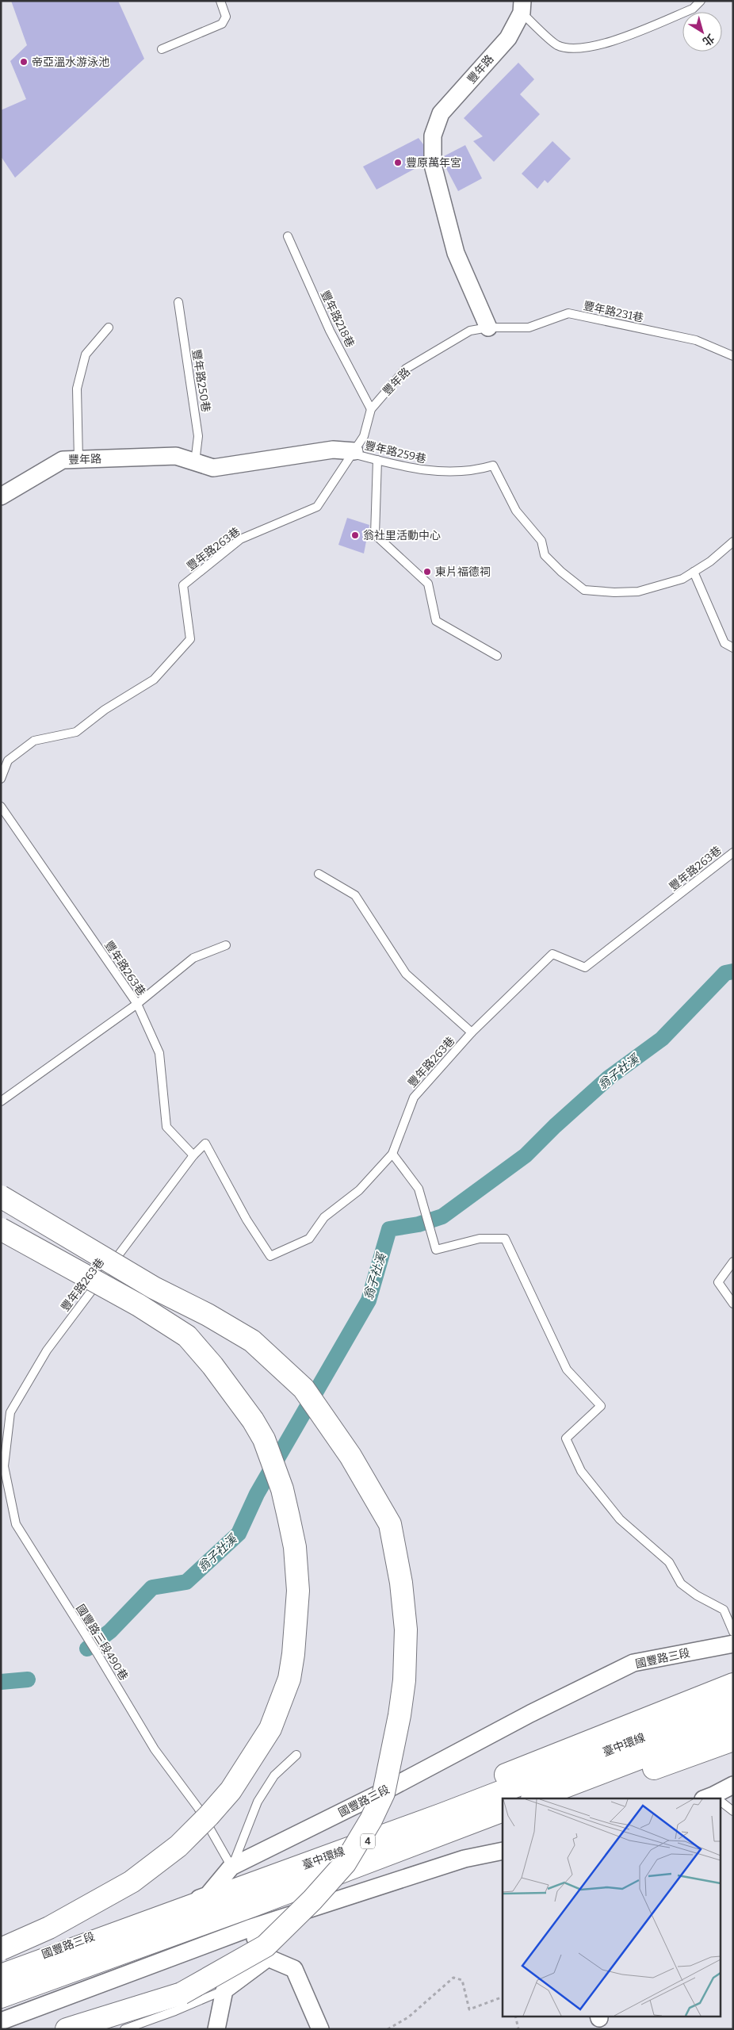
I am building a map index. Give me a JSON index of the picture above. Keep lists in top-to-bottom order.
{
  "streets": {
    "highway": ["臺中環線", "4"],
    "street": ["豐年路", "國豐路三段"],
    "lane": [
      "豐年路231巷",
      "豐年路218巷",
      "豐年路250巷",
      "豐年路259巷",
      "豐年路263巷",
      "國豐路三段490巷"
    ]
  },
  "crossings": [
    ["豐年路", "豐年路231巷"],
    ["豐年路", "豐年路218巷"],
    ["豐年路", "豐年路250巷"],
    ["豐年路", "豐年路259巷"],
    ["豐年路", "豐年路263巷"],
    ["豐年路259巷", "豐年路263巷"],
    ["豐年路263巷", "國豐路三段490巷"],
    ["國豐路三段490巷", "國豐路三段"]
  ],
  "water": ["翁子社溪"],
  "places": [
    "帝亞溫水游泳池",
    "豐原萬年宮",
    "翁社里活動中心",
    "東片福德祠"
  ],
  "north": "bottom right"
}
